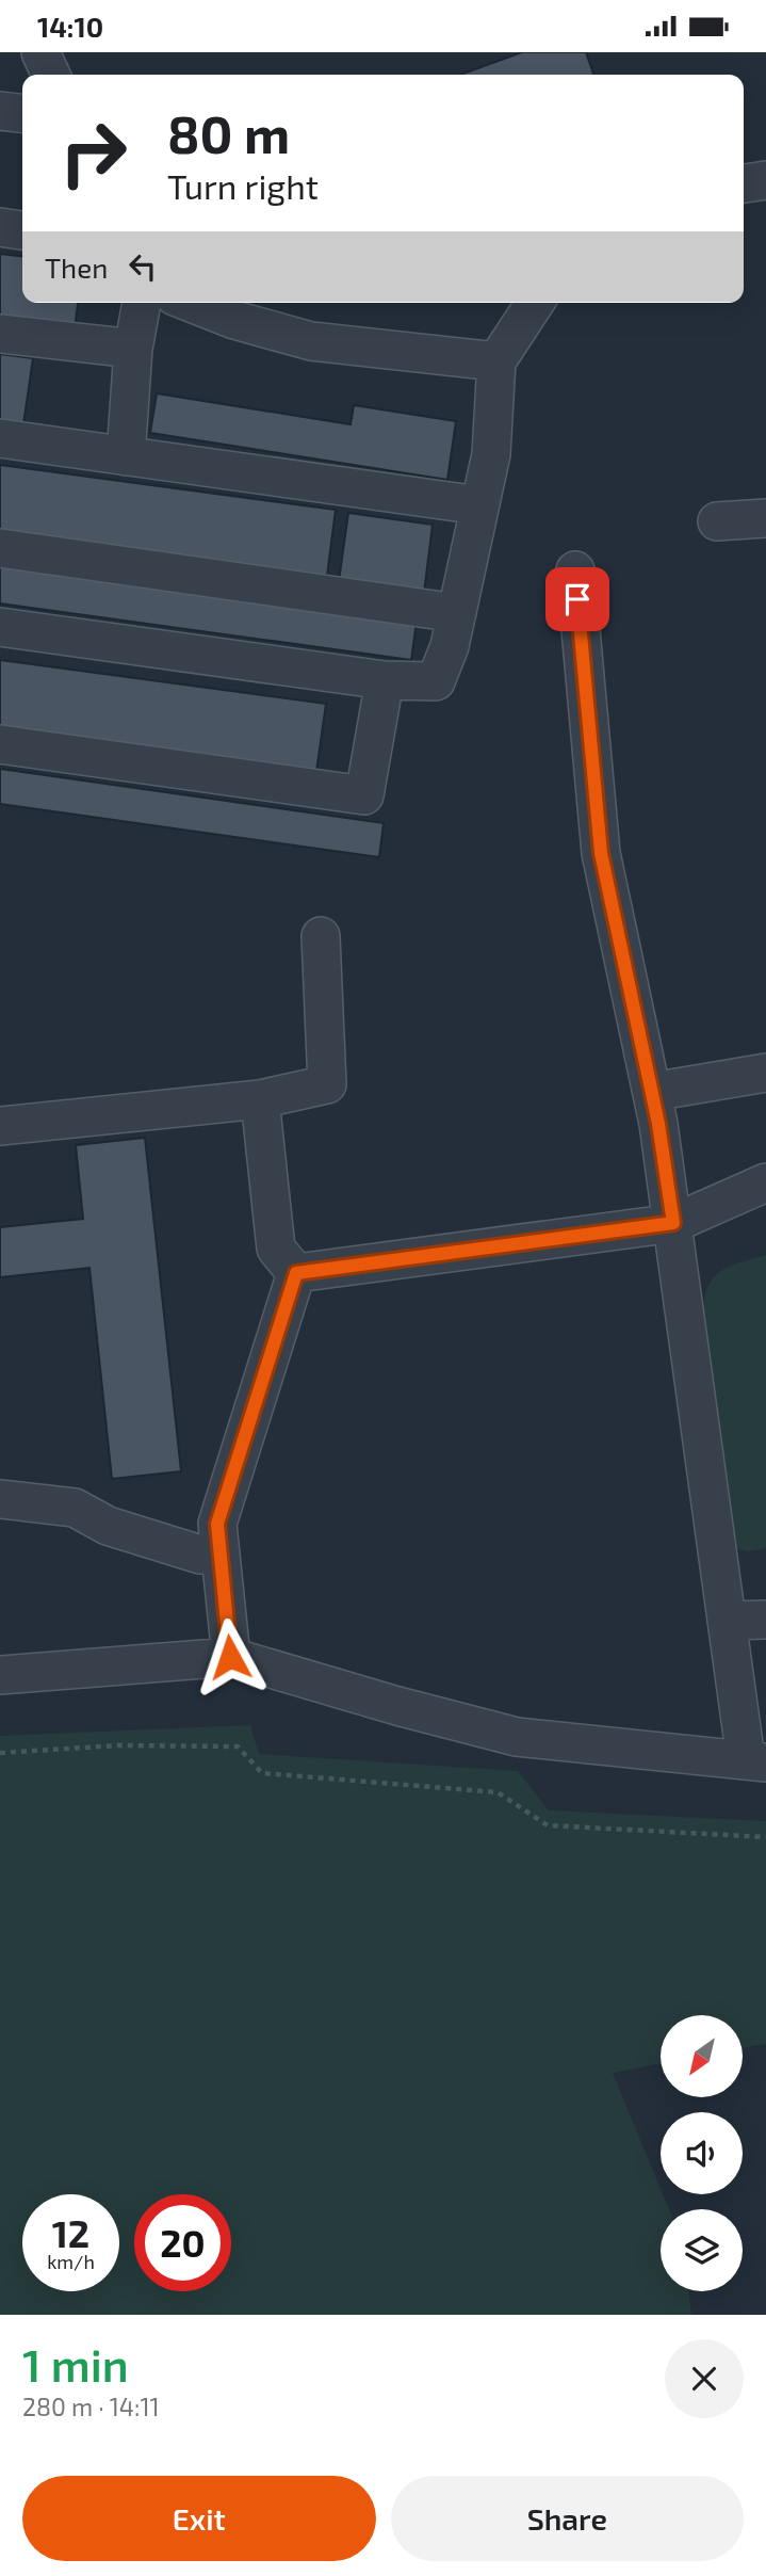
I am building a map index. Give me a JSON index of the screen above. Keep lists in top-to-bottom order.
{
  "north": "bottom left",
  "page": {
    "status": "14:10",
    "turn": ["80 m", "Turn right"],
    "then": "Then",
    "speed": "12 km/h",
    "limit": "20",
    "heading": ["1 min", "280 m · 14:11"],
    "buttons": ["Exit", "Share"]
  }
}
